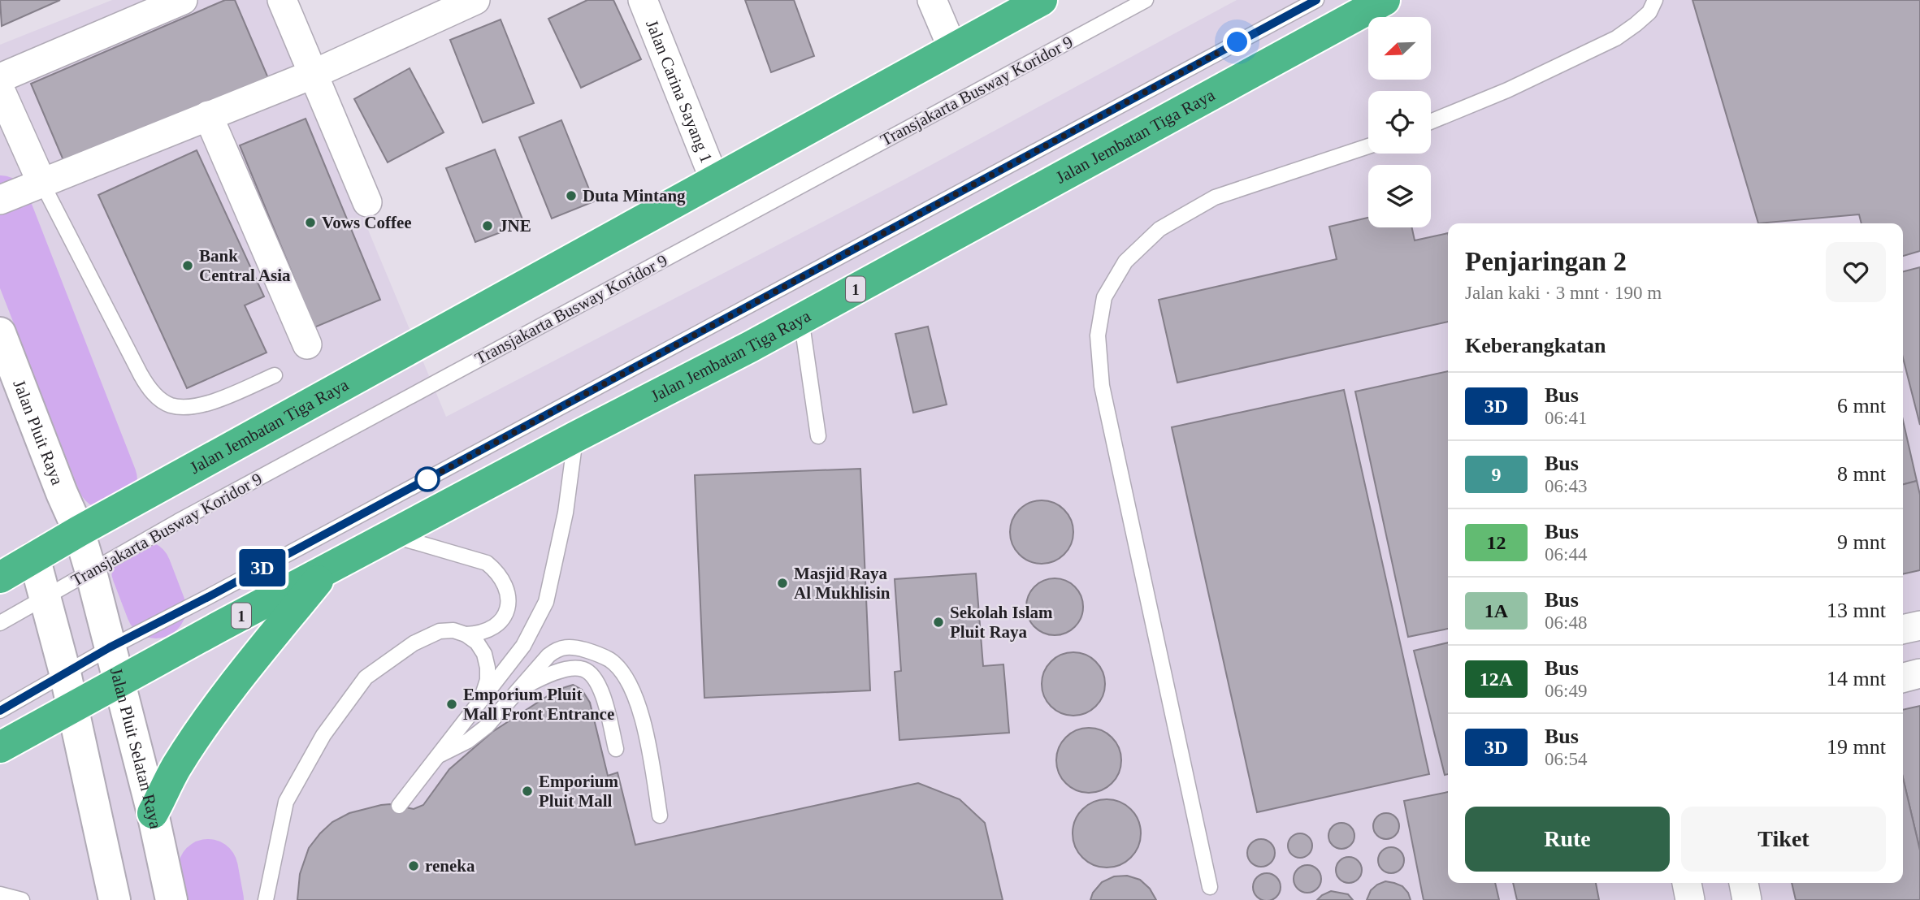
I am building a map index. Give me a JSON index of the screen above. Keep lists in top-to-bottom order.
{
  "streets": {
    "highway": ["Jalan Jembatan Tiga Raya", "1"],
    "main road": ["Jalan Pluit Raya", "Jalan Pluit Selatan Raya"],
    "street": ["Jalan Carina Sayang 1"],
    "lane": ["Transjakarta Busway Koridor 9"]
  },
  "crossings": [
    ["Jalan Carina Sayang 1", "Jalan Jembatan Tiga Raya"],
    ["Transjakarta Busway Koridor 9", "Jalan Pluit Selatan Raya"],
    ["Jalan Jembatan Tiga Raya", "1"],
    ["Jalan Jembatan Tiga Raya", "Jalan Pluit Raya"],
    ["Jalan Jembatan Tiga Raya", "Jalan Pluit Selatan Raya"],
    ["Jalan Pluit Raya", "Jalan Pluit Selatan Raya"]
  ],
  "places": [
    "Duta Mintang",
    "Vows Coffee",
    "JNE",
    "Bank Central Asia",
    "Masjid Raya Al Mukhlisin",
    "Sekolah Islam Pluit Raya",
    "Emporium Pluit Mall Front Entrance",
    "Emporium Pluit Mall",
    "reneka"
  ],
  "lines": ["bus line 3D"],
  "north": "bottom left",
  "page": {
    "on_map": "3D",
    "heading": [
      ["Penjaringan 2", "Jalan kaki · 3 mnt · 190 m"],
      "Keberangkatan"
    ],
    "list": [
      {
        "mark": "3D",
        "name": "Bus",
        "note": "06:41",
        "value": "6 mnt"
      },
      {
        "mark": "9",
        "name": "Bus",
        "note": "06:43",
        "value": "8 mnt"
      },
      {
        "mark": "12",
        "name": "Bus",
        "note": "06:44",
        "value": "9 mnt"
      },
      {
        "mark": "1A",
        "name": "Bus",
        "note": "06:48",
        "value": "13 mnt"
      },
      {
        "mark": "12A",
        "name": "Bus",
        "note": "06:49",
        "value": "14 mnt"
      },
      {
        "mark": "3D",
        "name": "Bus",
        "note": "06:54",
        "value": "19 mnt"
      }
    ],
    "buttons": ["Rute", "Tiket"]
  }
}
